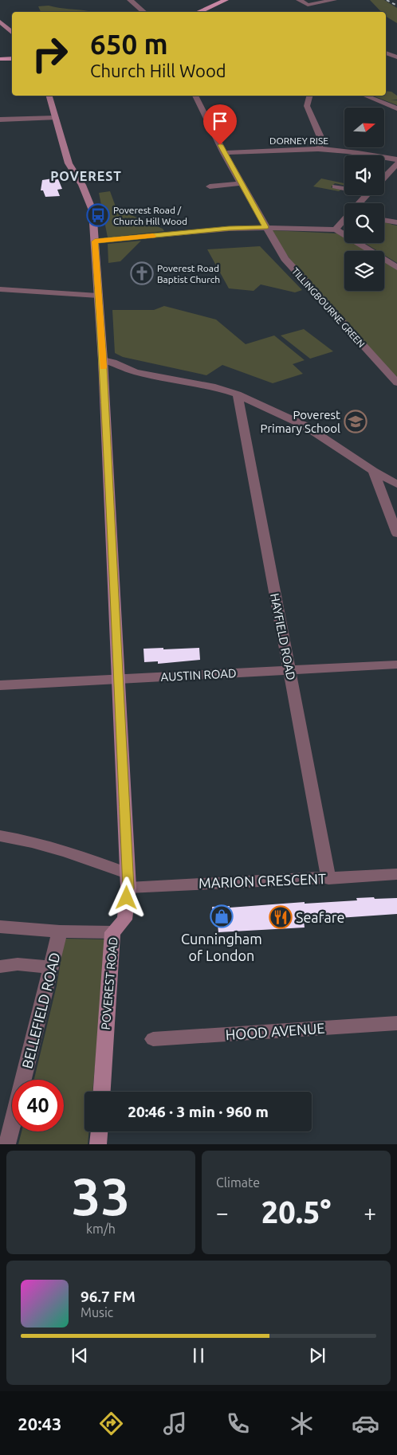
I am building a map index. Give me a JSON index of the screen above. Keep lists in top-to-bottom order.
{
  "streets": {
    "street": [
      "DORNEY RISE",
      "TILLINGBOURNE GREEN",
      "HAYFIELD ROAD",
      "AUSTIN ROAD",
      "MARION CRESCENT",
      "POVEREST ROAD",
      "BELLEFIELD ROAD",
      "HOOD AVENUE"
    ]
  },
  "crossings": [
    ["DORNEY RISE", "TILLINGBOURNE GREEN"],
    ["HAYFIELD ROAD", "AUSTIN ROAD"],
    ["HAYFIELD ROAD", "MARION CRESCENT"],
    ["AUSTIN ROAD", "POVEREST ROAD"],
    ["MARION CRESCENT", "POVEREST ROAD"]
  ],
  "districts": ["POVEREST"],
  "places": {
    "bus stop": ["Poverest Road / Church Hill Wood"],
    "church": ["Poverest Road Baptist Church"],
    "school or university": ["Poverest Primary School"],
    "shop": ["Cunningham of London"],
    "restaurant": ["Seafare"]
  },
  "north": "right",
  "page": {
    "turn": ["650 m", "Church Hill Wood"],
    "limit": "40",
    "trip": "20:46 · 3 min · 960 m",
    "tile": [
      ["33", "km/h"],
      "Climate"
    ],
    "heat": ["−", "20.5°", "+"],
    "song": ["96.7 FM", "Music"],
    "tabs": "20:43"
  }
}
